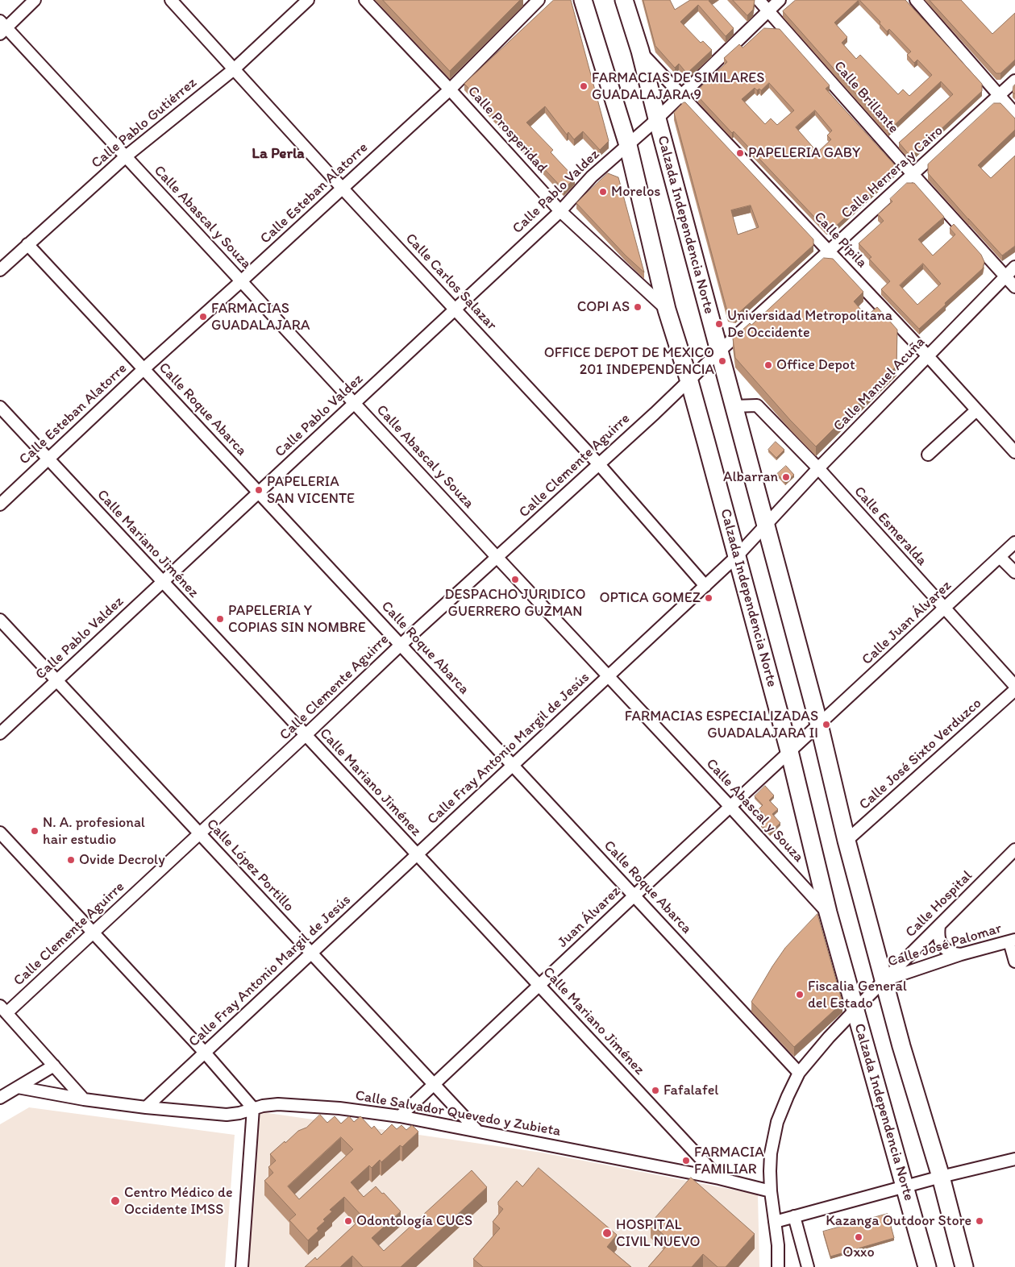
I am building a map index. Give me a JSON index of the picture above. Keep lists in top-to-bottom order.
{
  "streets": {
    "main road": ["Calzada Independencia Norte"],
    "street": [
      "Calle Brillante",
      "Calle Pablo Gutiérrez",
      "Calle Prosperidad",
      "Calle Herrera y Cairo",
      "Calle Pablo Valdez",
      "Calle Esteban Alatorre",
      "Calle Abascal y Souza",
      "Calle Pípila",
      "Calle Carlos Salazar",
      "Calle Manuel Acuña",
      "Calle Roque Abarca",
      "Calle Clemente Aguirre",
      "Calle Esmeralda",
      "Calle Mariano Jiménez",
      "Calle Juan Álvarez",
      "Calle Fray Antonio Margil de Jesús",
      "Calle José Sixto Verduzco",
      "Calle López Portillo",
      "Calle Hospital",
      "Juan Álvarez",
      "Calle José Palomar",
      "Calle Salvador Quevedo y Zubieta"
    ]
  },
  "crossings": [
    ["Calle Brillante", "Calle Herrera y Cairo"],
    ["Calle Brillante", "Calle Pablo Valdez"],
    ["Calle Brillante", "Calle Manuel Acuña"],
    ["Calle Pablo Gutiérrez", "Calle Abascal y Souza"],
    ["Calle Pablo Gutiérrez", "Calle Carlos Salazar"],
    ["Calle Pablo Gutiérrez", "Calle Roque Abarca"],
    ["Calle Prosperidad", "Calle Pablo Valdez"],
    ["Calle Prosperidad", "Calle Esteban Alatorre"],
    ["Calle Prosperidad", "Calzada Independencia Norte"],
    ["Calle Herrera y Cairo", "Calzada Independencia Norte"],
    ["Calle Herrera y Cairo", "Calle Pípila"],
    ["Calle Herrera y Cairo", "Calle Clemente Aguirre"],
    ["Calle Pablo Valdez", "Calle Abascal y Souza"],
    ["Calle Pablo Valdez", "Calzada Independencia Norte"],
    ["Calle Pablo Valdez", "Calle Pípila"],
    ["Calle Pablo Valdez", "Calle Carlos Salazar"],
    ["Calle Pablo Valdez", "Calle Roque Abarca"],
    ["Calle Pablo Valdez", "Calle Mariano Jiménez"],
    ["Calle Pablo Valdez", "Calle López Portillo"],
    ["Calle Esteban Alatorre", "Calle Abascal y Souza"],
    ["Calle Esteban Alatorre", "Calle Carlos Salazar"],
    ["Calle Esteban Alatorre", "Calle Roque Abarca"],
    ["Calle Esteban Alatorre", "Calle Mariano Jiménez"],
    ["Calle Abascal y Souza", "Calzada Independencia Norte"],
    ["Calle Abascal y Souza", "Calle Clemente Aguirre"],
    ["Calle Abascal y Souza", "Calle Fray Antonio Margil de Jesús"],
    ["Calle Abascal y Souza", "Juan Álvarez"],
    ["Calzada Independencia Norte", "Calle Pípila"],
    ["Calzada Independencia Norte", "Calle Manuel Acuña"],
    ["Calzada Independencia Norte", "Calle Clemente Aguirre"],
    ["Calzada Independencia Norte", "Calle Esmeralda"],
    ["Calzada Independencia Norte", "Calle Juan Álvarez"],
    ["Calzada Independencia Norte", "Calle Fray Antonio Margil de Jesús"],
    ["Calzada Independencia Norte", "Calle José Sixto Verduzco"],
    ["Calzada Independencia Norte", "Calle Hospital"],
    ["Calzada Independencia Norte", "Juan Álvarez"],
    ["Calzada Independencia Norte", "Calle José Palomar"],
    ["Calle Pípila", "Calle Manuel Acuña"],
    ["Calle Carlos Salazar", "Calle Clemente Aguirre"],
    ["Calle Carlos Salazar", "Calle Fray Antonio Margil de Jesús"],
    ["Calle Manuel Acuña", "Calle Esmeralda"],
    ["Calle Manuel Acuña", "Calle Fray Antonio Margil de Jesús"],
    ["Calle Roque Abarca", "Calle Clemente Aguirre"],
    ["Calle Roque Abarca", "Calle Fray Antonio Margil de Jesús"],
    ["Calle Roque Abarca", "Calle Hospital"],
    ["Calle Roque Abarca", "Juan Álvarez"],
    ["Calle Clemente Aguirre", "Calle Mariano Jiménez"],
    ["Calle Clemente Aguirre", "Calle López Portillo"],
    ["Calle Esmeralda", "Calle Juan Álvarez"],
    ["Calle Mariano Jiménez", "Calle Fray Antonio Margil de Jesús"],
    ["Calle Mariano Jiménez", "Juan Álvarez"],
    ["Calle Mariano Jiménez", "Calle Salvador Quevedo y Zubieta"],
    ["Calle Juan Álvarez", "Juan Álvarez"],
    ["Calle Fray Antonio Margil de Jesús", "Calle López Portillo"],
    ["Calle Fray Antonio Margil de Jesús", "Calle Salvador Quevedo y Zubieta"],
    ["Calle López Portillo", "Juan Álvarez"],
    ["Calle López Portillo", "Calle Salvador Quevedo y Zubieta"],
    ["Calle Hospital", "Calle José Palomar"],
    ["Calle Hospital", "Calle Salvador Quevedo y Zubieta"],
    ["Juan Álvarez", "Calle Salvador Quevedo y Zubieta"]
  ],
  "districts": ["La Perla"],
  "places": [
    "FARMACIAS DE SIMILARES GUADALAJARA 9",
    "PAPELERIA GABY",
    "Morelos",
    "COPI AS",
    "FARMACIAS GUADALAJARA",
    "Universidad Metropolitana De Occidente",
    "OFFICE DEPOT DE MEXICO 201 INDEPENDENCIA",
    "Office Depot",
    "Albarran",
    "PAPELERIA SAN VICENTE",
    "DESPACHO JURIDICO GUERRERO GUZMAN",
    "OPTICA GOMEZ",
    "PAPELERIA Y COPIAS SIN NOMBRE",
    "FARMACIAS ESPECIALIZADAS GUADALAJARA II",
    "N. A. profesional hair estudio",
    "Ovide Decroly",
    "Fiscalia General del Estado",
    "Fafalafel",
    "FARMACIA FAMILIAR",
    "Centro Médico de Occidente IMSS",
    "Odontología CUCS",
    "Kazanga Outdoor Store",
    "HOSPITAL CIVIL NUEVO",
    "Oxxo"
  ]
}
